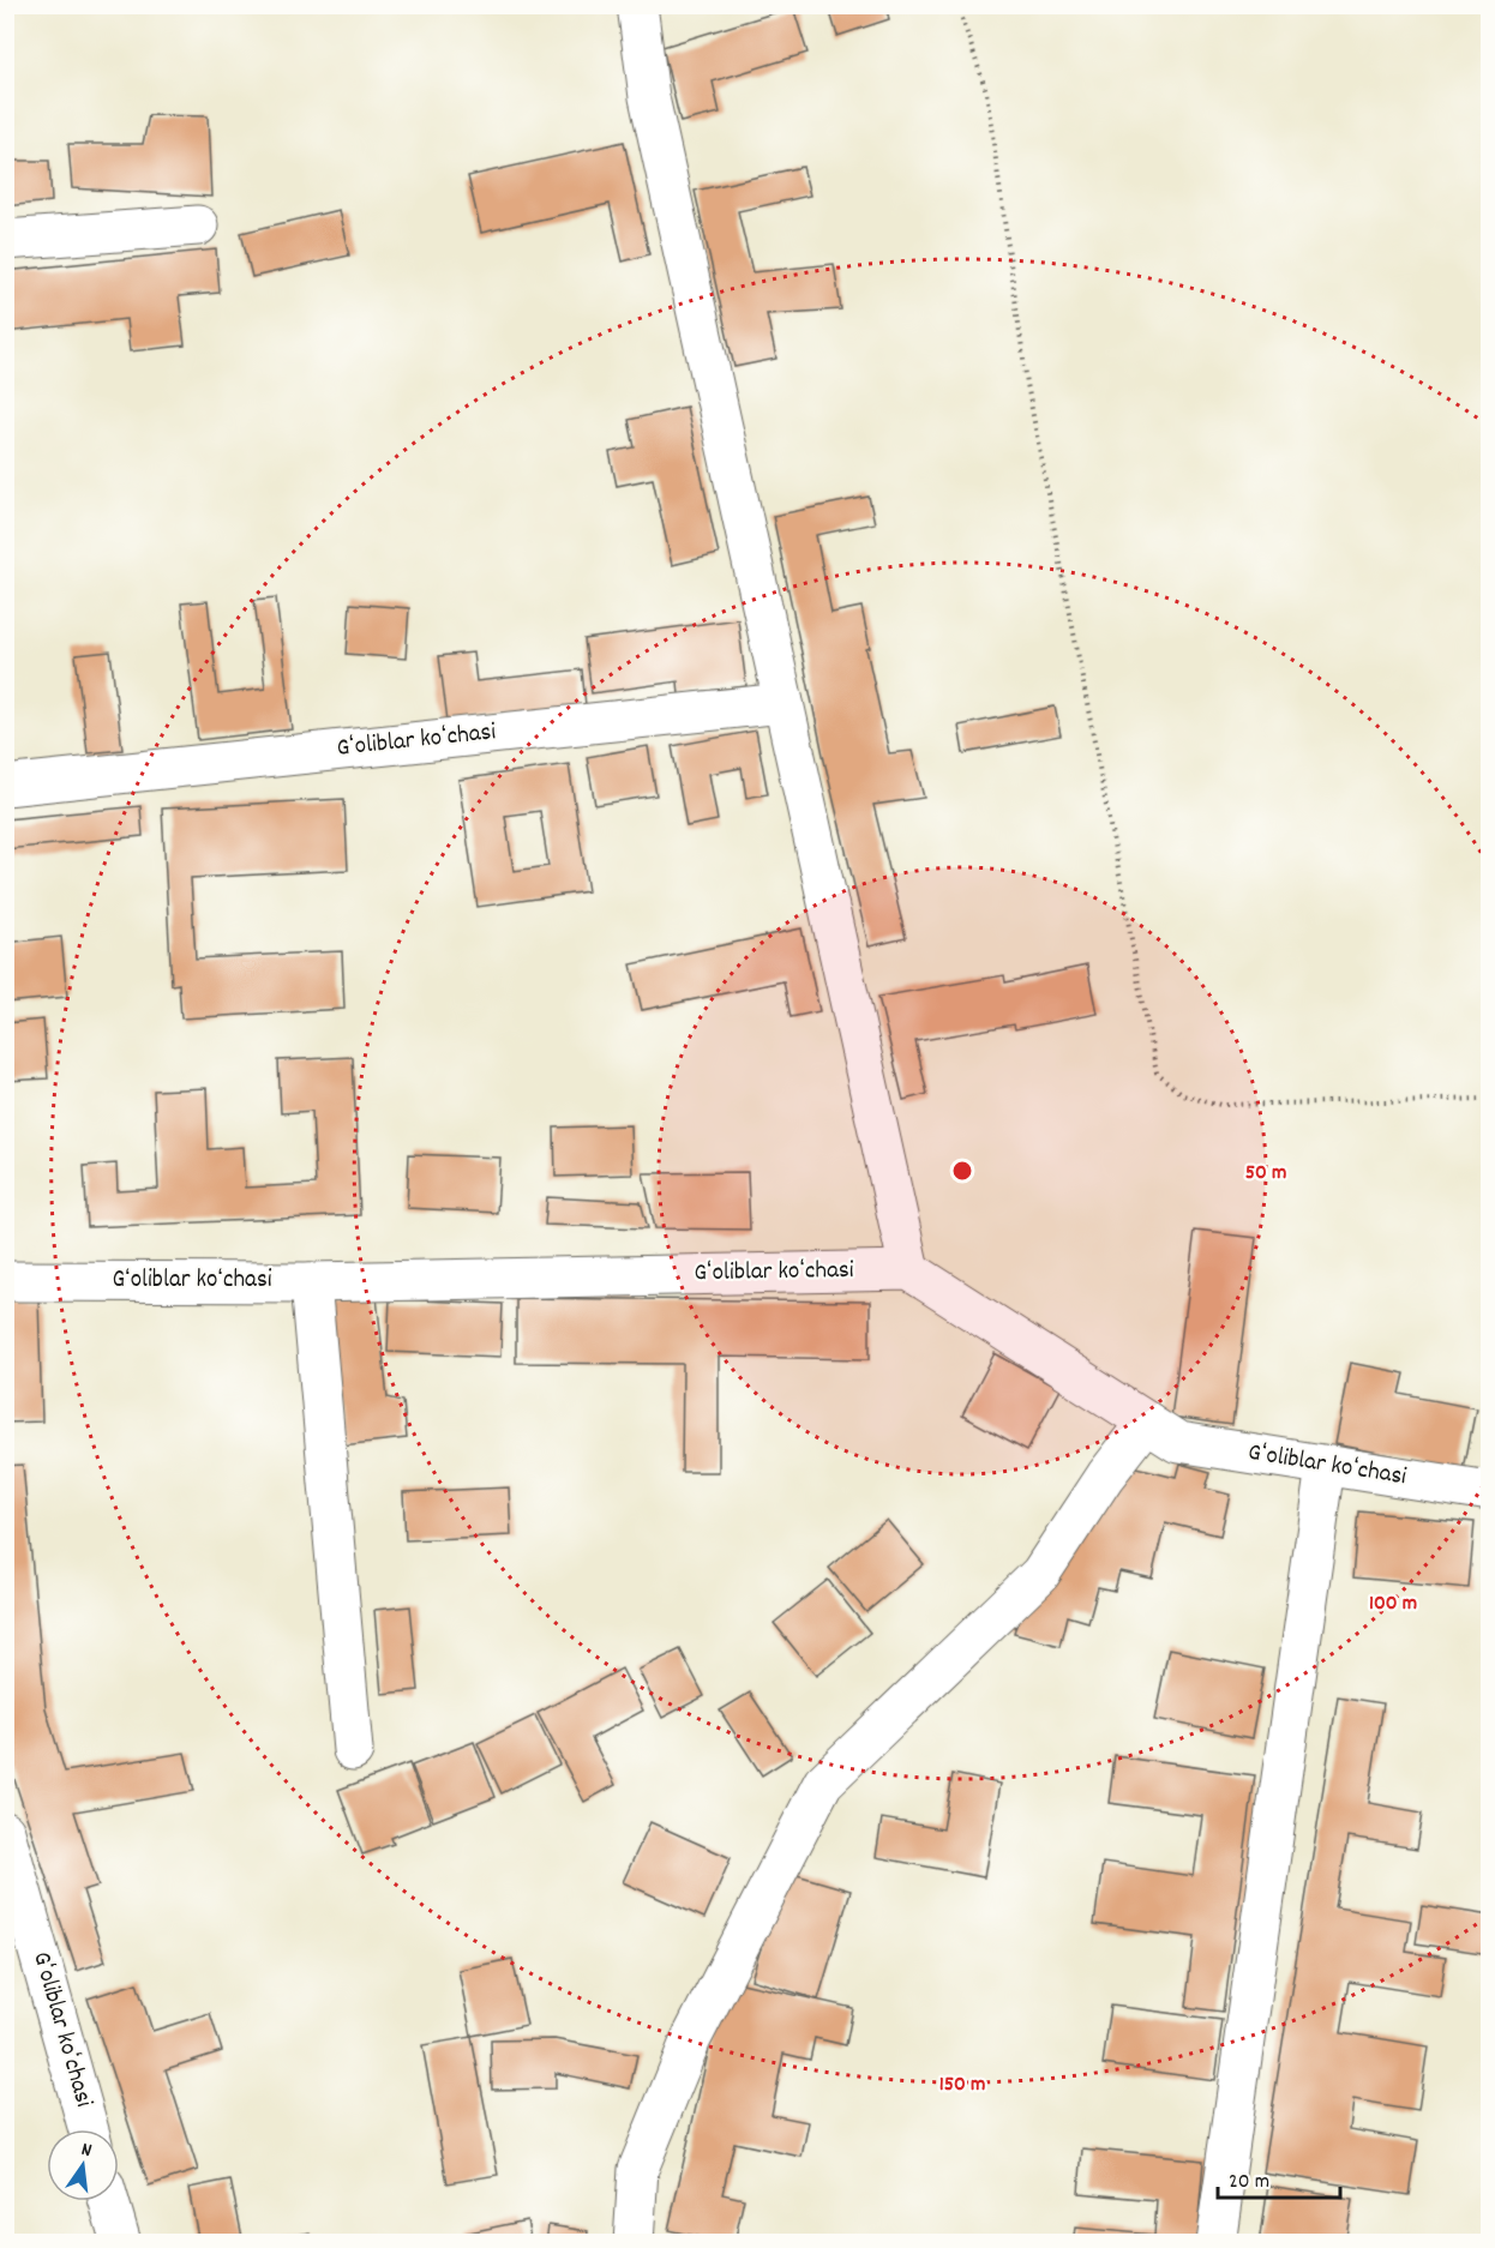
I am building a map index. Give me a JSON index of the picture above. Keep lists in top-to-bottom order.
{
  "streets": {
    "street": ["Gʻoliblar koʻchasi"]
  },
  "scale_bar": "20 m",
  "north": "top",
  "rings": ["50 m", "100 m", "150 m"]
}
